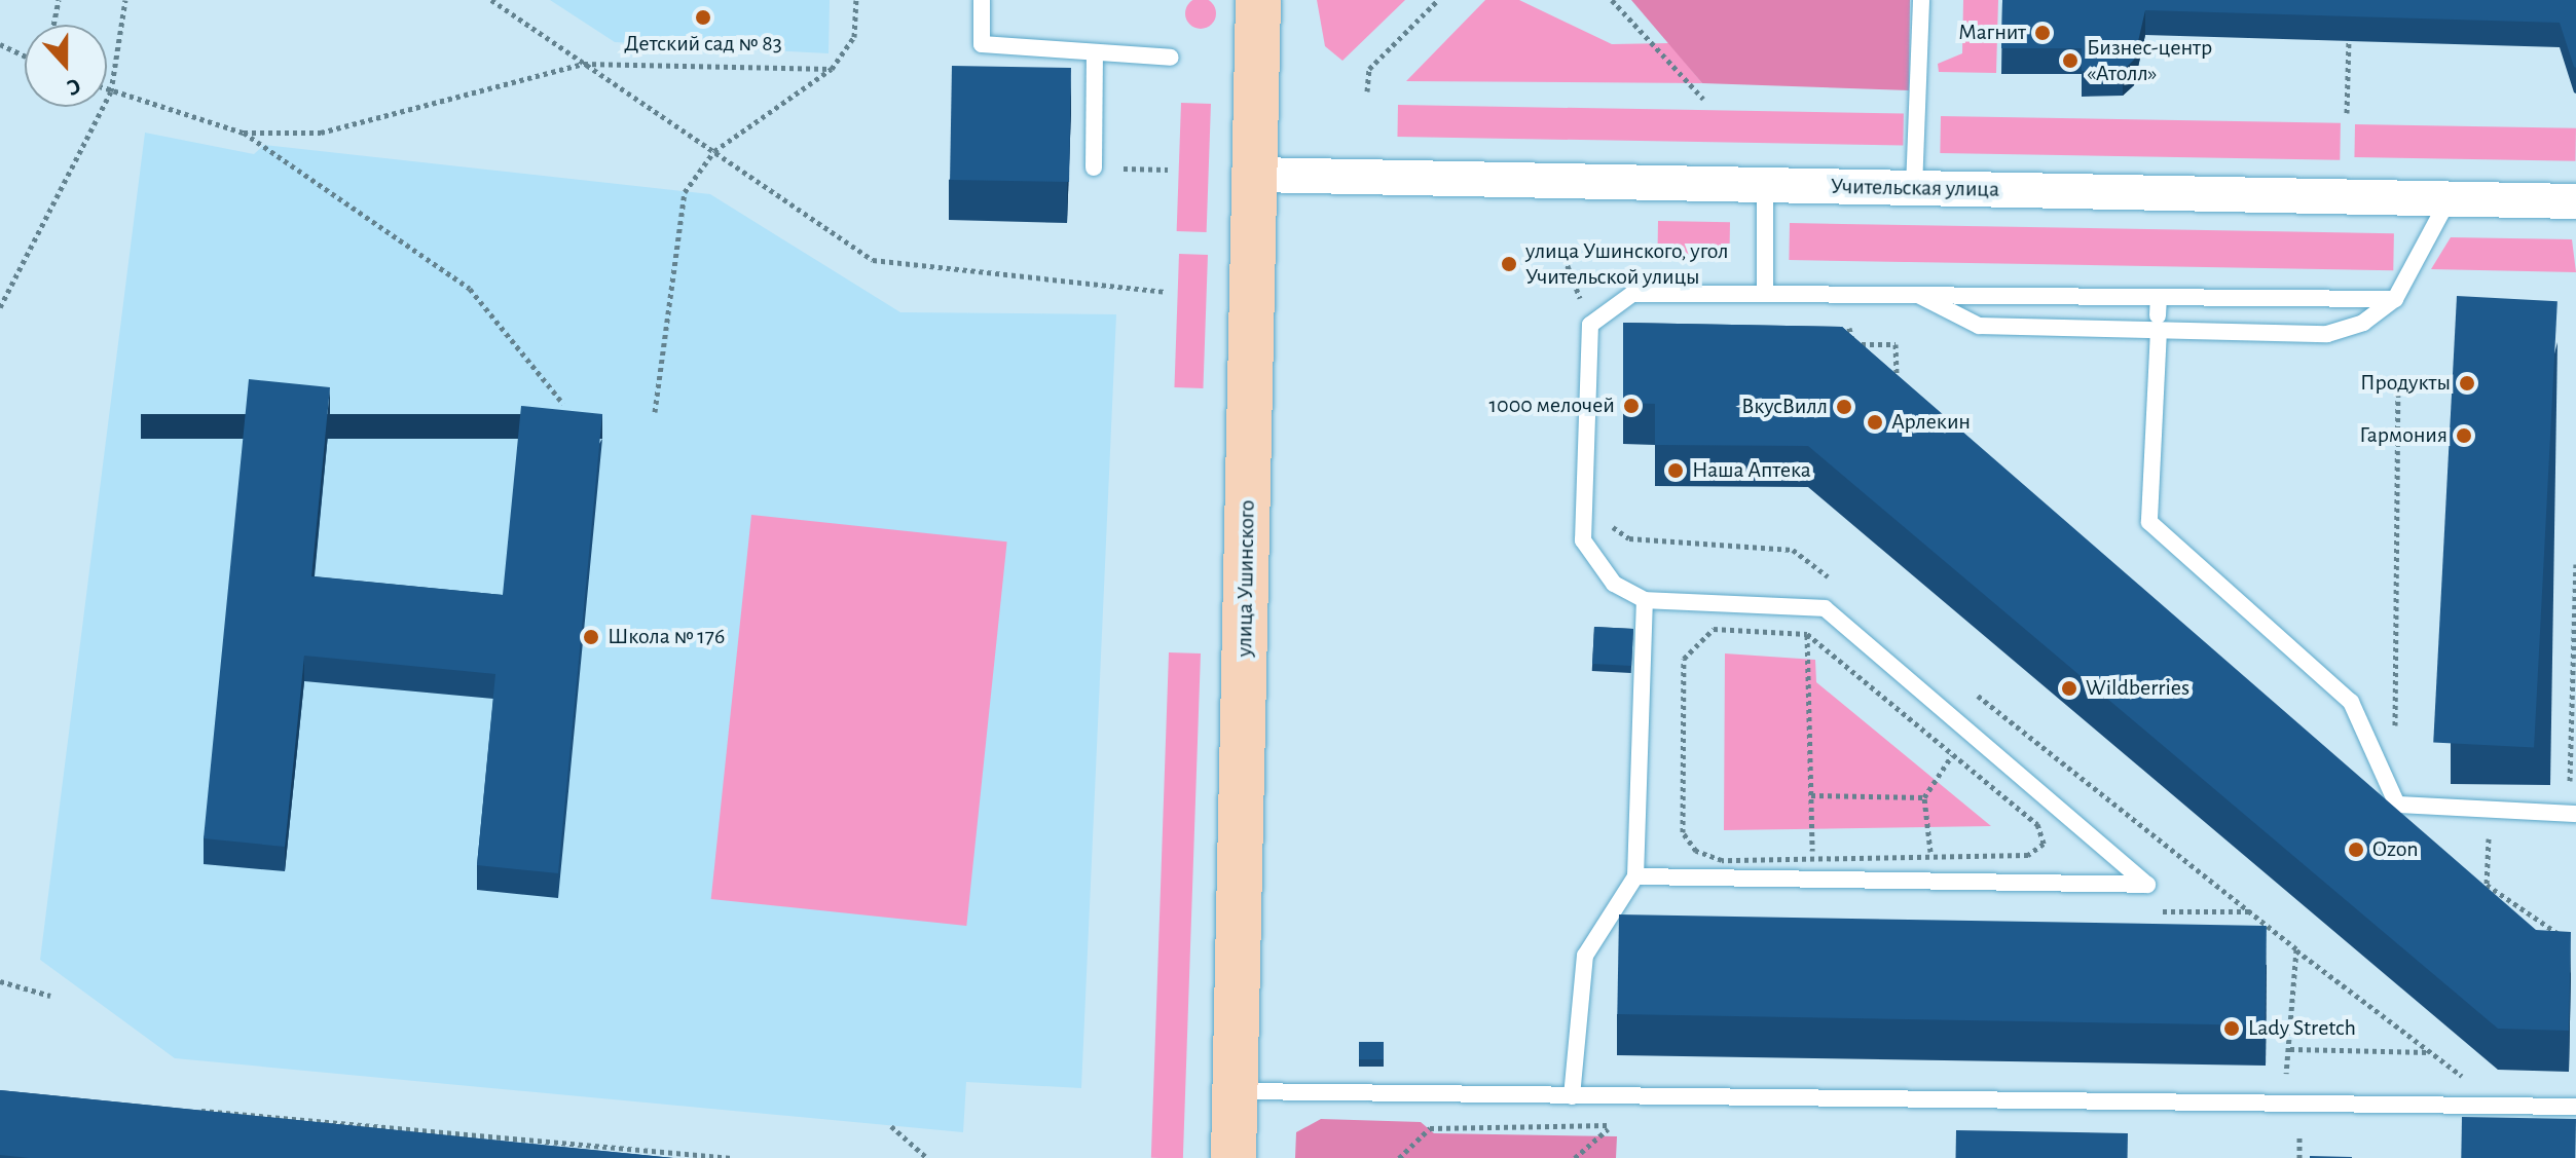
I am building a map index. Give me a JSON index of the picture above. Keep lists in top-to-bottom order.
{
  "streets": {
    "street": ["Учительская улица", "улица Ушинского"]
  },
  "crossings": [
    ["Учительская улица", "улица Ушинского"]
  ],
  "places": [
    "Детский сад № 83",
    "Магнит",
    "Бизнес-центр «Атолл»",
    "улица Ушинского, угол Учительской улицы",
    "Продукты",
    "1000 мелочей",
    "ВкусВилл",
    "Арлекин",
    "Гармония",
    "Наша Аптека",
    "Школа № 176",
    "Wildberries",
    "Ozon",
    "Lady Stretch"
  ],
  "north": "bottom"
}
